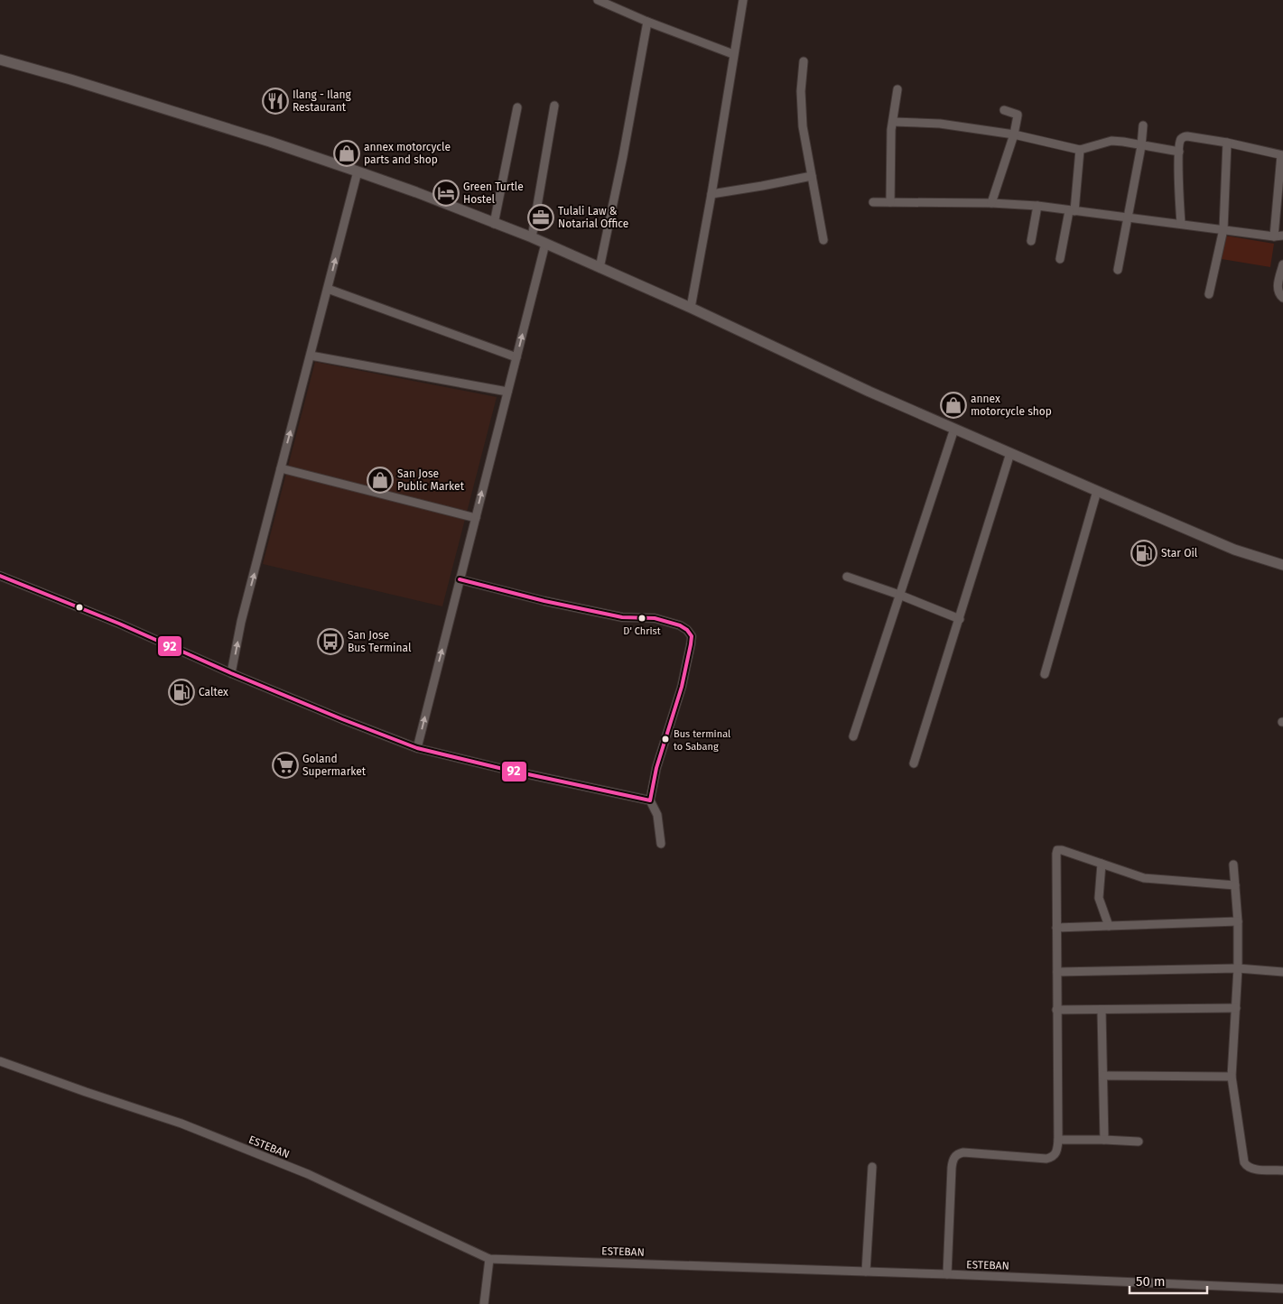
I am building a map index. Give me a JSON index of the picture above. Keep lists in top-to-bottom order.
{
  "streets": {
    "street": ["ESTEBAN"]
  },
  "places": {
    "restaurant": ["Ilang - Ilang Restaurant"],
    "shop": ["annex motorcycle parts and shop", "annex motorcycle shop", "San Jose Public Market"],
    "hotel": ["Green Turtle Hostel"],
    "office": ["Tulali Law & Notarial Office"],
    "fuel station": ["Star Oil", "Caltex"],
    "other": ["D' Christ", "Bus terminal to Sabang"],
    "bus stop": ["San Jose Bus Terminal"],
    "supermarket": ["Goland Supermarket"]
  },
  "lines": ["transit line 92"],
  "scale_bar": "50 m"
}
